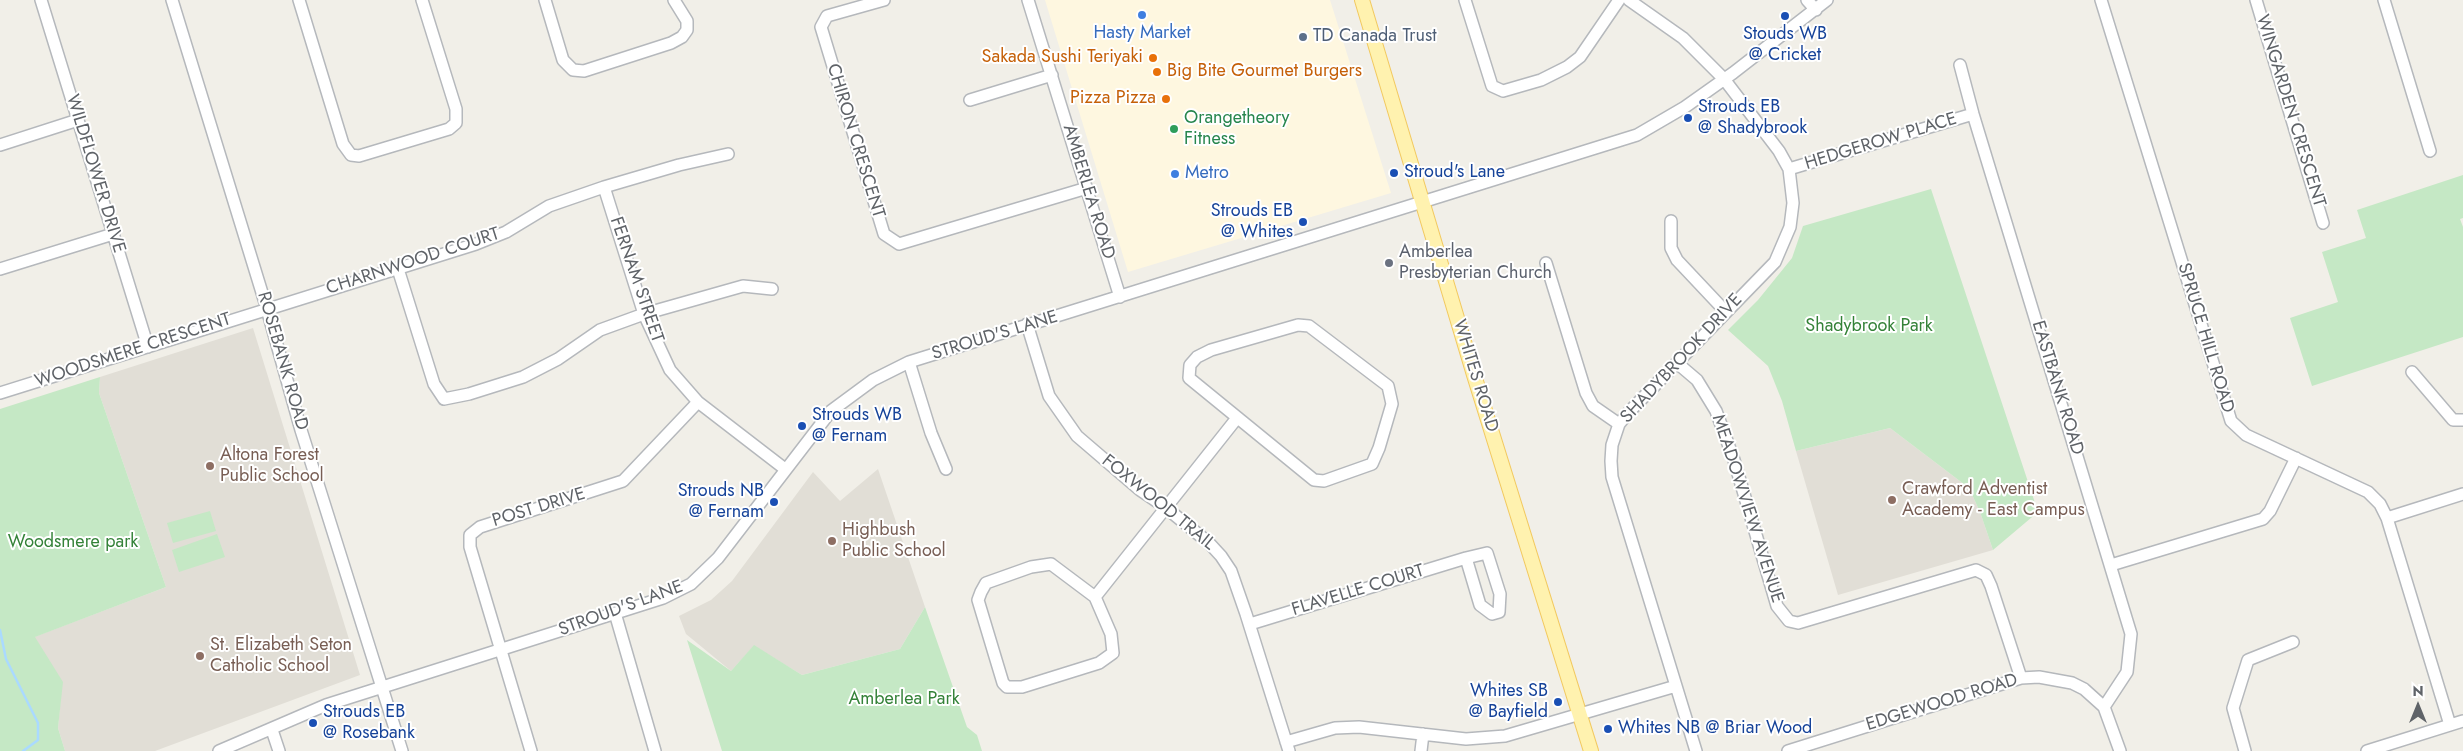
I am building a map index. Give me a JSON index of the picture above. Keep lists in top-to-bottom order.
{
  "streets": {
    "main road": ["WHITES ROAD"],
    "street": [
      "WINGARDEN CRESCENT",
      "CHIRON CRESCENT",
      "HEDGEROW PLACE",
      "WILDFLOWER DRIVE",
      "AMBERLEA ROAD",
      "CHARNWOOD COURT",
      "FERNAM STREET",
      "STROUD'S LANE",
      "SPRUCE HILL ROAD",
      "WOODSMERE CRESCENT",
      "SHADYBROOK DRIVE",
      "ROSEBANK ROAD",
      "EASTBANK ROAD",
      "FOXWOOD TRAIL",
      "POST DRIVE",
      "MEADOWVIEW AVENUE",
      "FLAVELLE COURT",
      "EDGEWOOD ROAD"
    ]
  },
  "crossings": [
    ["CHIRON CRESCENT", "AMBERLEA ROAD"],
    ["HEDGEROW PLACE", "SHADYBROOK DRIVE"],
    ["HEDGEROW PLACE", "EASTBANK ROAD"],
    ["WILDFLOWER DRIVE", "WOODSMERE CRESCENT"],
    ["AMBERLEA ROAD", "STROUD'S LANE"],
    ["CHARNWOOD COURT", "FERNAM STREET"],
    ["CHARNWOOD COURT", "WOODSMERE CRESCENT"],
    ["CHARNWOOD COURT", "ROSEBANK ROAD"],
    ["FERNAM STREET", "STROUD'S LANE"],
    ["FERNAM STREET", "POST DRIVE"],
    ["STROUD'S LANE", "SHADYBROOK DRIVE"],
    ["STROUD'S LANE", "ROSEBANK ROAD"],
    ["STROUD'S LANE", "WHITES ROAD"],
    ["STROUD'S LANE", "FOXWOOD TRAIL"],
    ["STROUD'S LANE", "POST DRIVE"],
    ["WOODSMERE CRESCENT", "ROSEBANK ROAD"],
    ["SHADYBROOK DRIVE", "MEADOWVIEW AVENUE"],
    ["EASTBANK ROAD", "EDGEWOOD ROAD"],
    ["FOXWOOD TRAIL", "FLAVELLE COURT"],
    ["MEADOWVIEW AVENUE", "EDGEWOOD ROAD"]
  ],
  "parks": ["Shadybrook Park", "Woodsmere park", "Amberlea Park"],
  "places": [
    "Hasty Market",
    "Stouds WB @ Cricket",
    "TD Canada Trust",
    "Sakada Sushi Teriyaki",
    "Big Bite Gourmet Burgers",
    "Pizza Pizza",
    "Strouds EB @ Shadybrook",
    "Orangetheory Fitness",
    "Stroud's Lane",
    "Metro",
    "Strouds EB @ Whites",
    "Amberlea Presbyterian Church",
    "Strouds WB @ Fernam",
    "Altona Forest Public School",
    "Crawford Adventist Academy - East Campus",
    "Strouds NB @ Fernam",
    "Highbush Public School",
    "St. Elizabeth Seton Catholic School",
    "Whites SB @ Bayfield",
    "Strouds EB @ Rosebank",
    "Whites NB @ Briar Wood"
  ],
  "north": "top"
}
